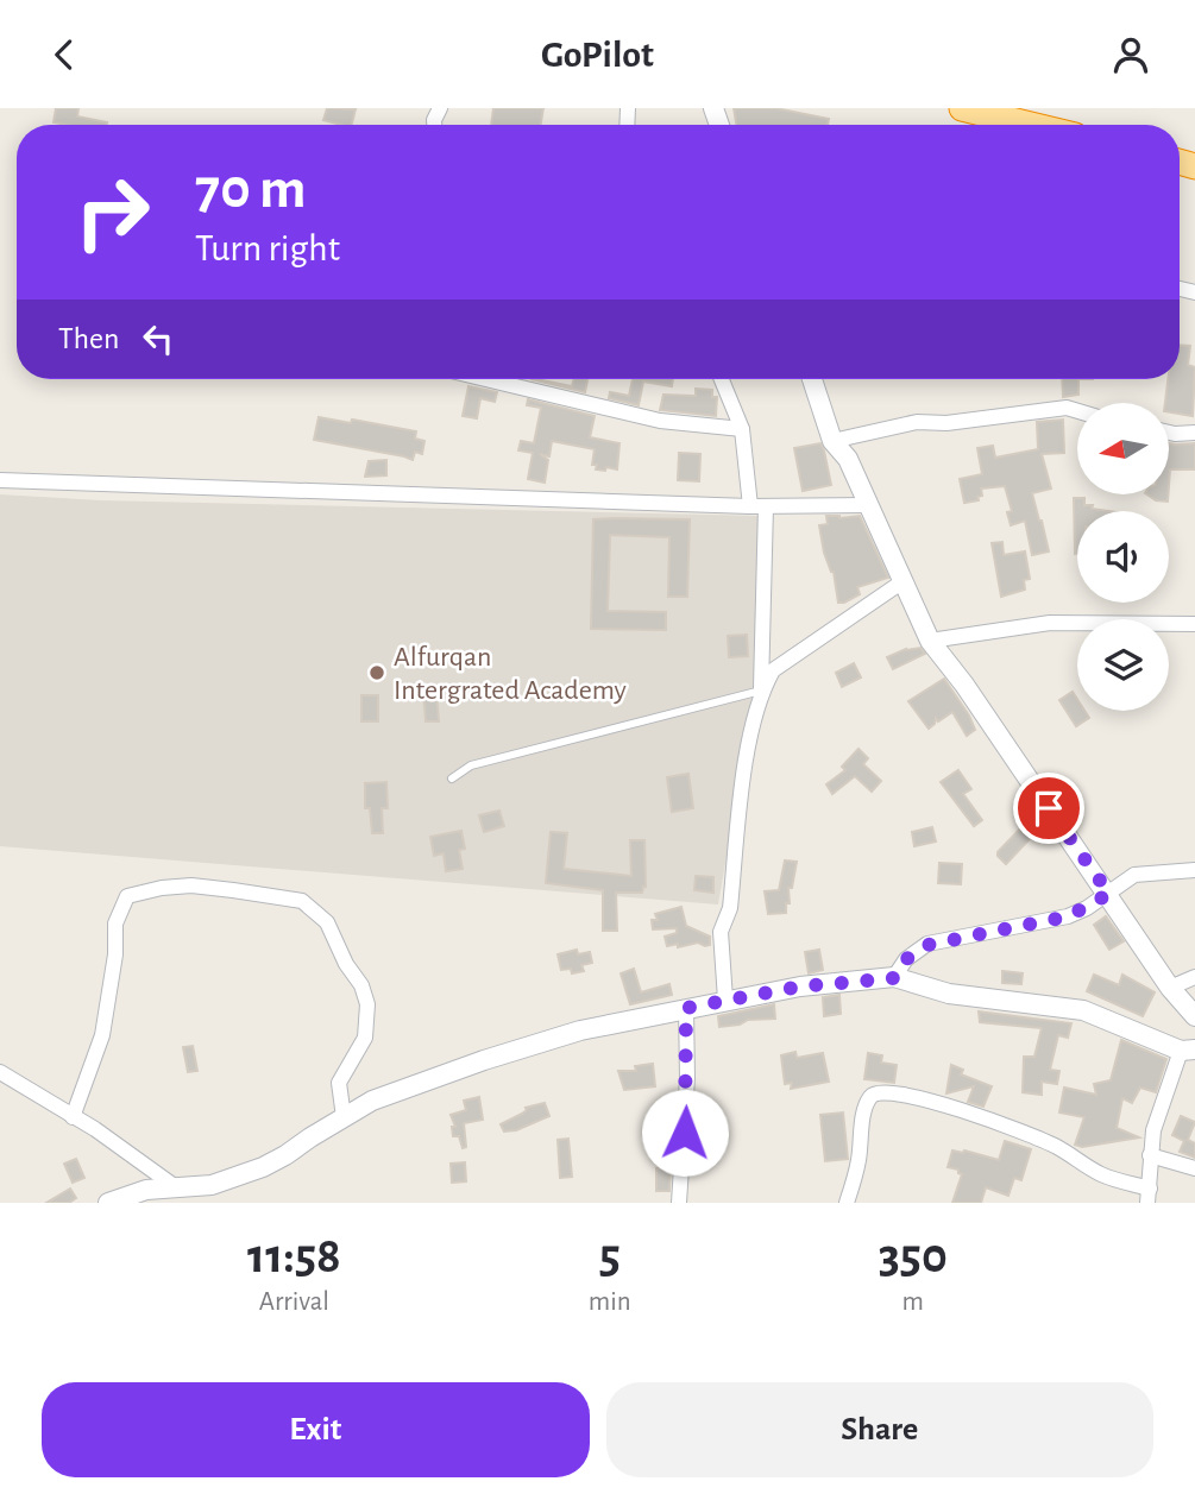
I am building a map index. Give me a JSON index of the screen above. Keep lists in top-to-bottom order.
{
  "places": ["Alfurqan Intergrated Academy"],
  "north": "left",
  "page": {
    "header": "GoPilot",
    "turn": ["70 m", "Turn right"],
    "then": "Then",
    "eta": [
      "11:58",
      "Arrival",
      "5",
      "min",
      "350",
      "m"
    ],
    "buttons": ["Exit", "Share"]
  }
}
